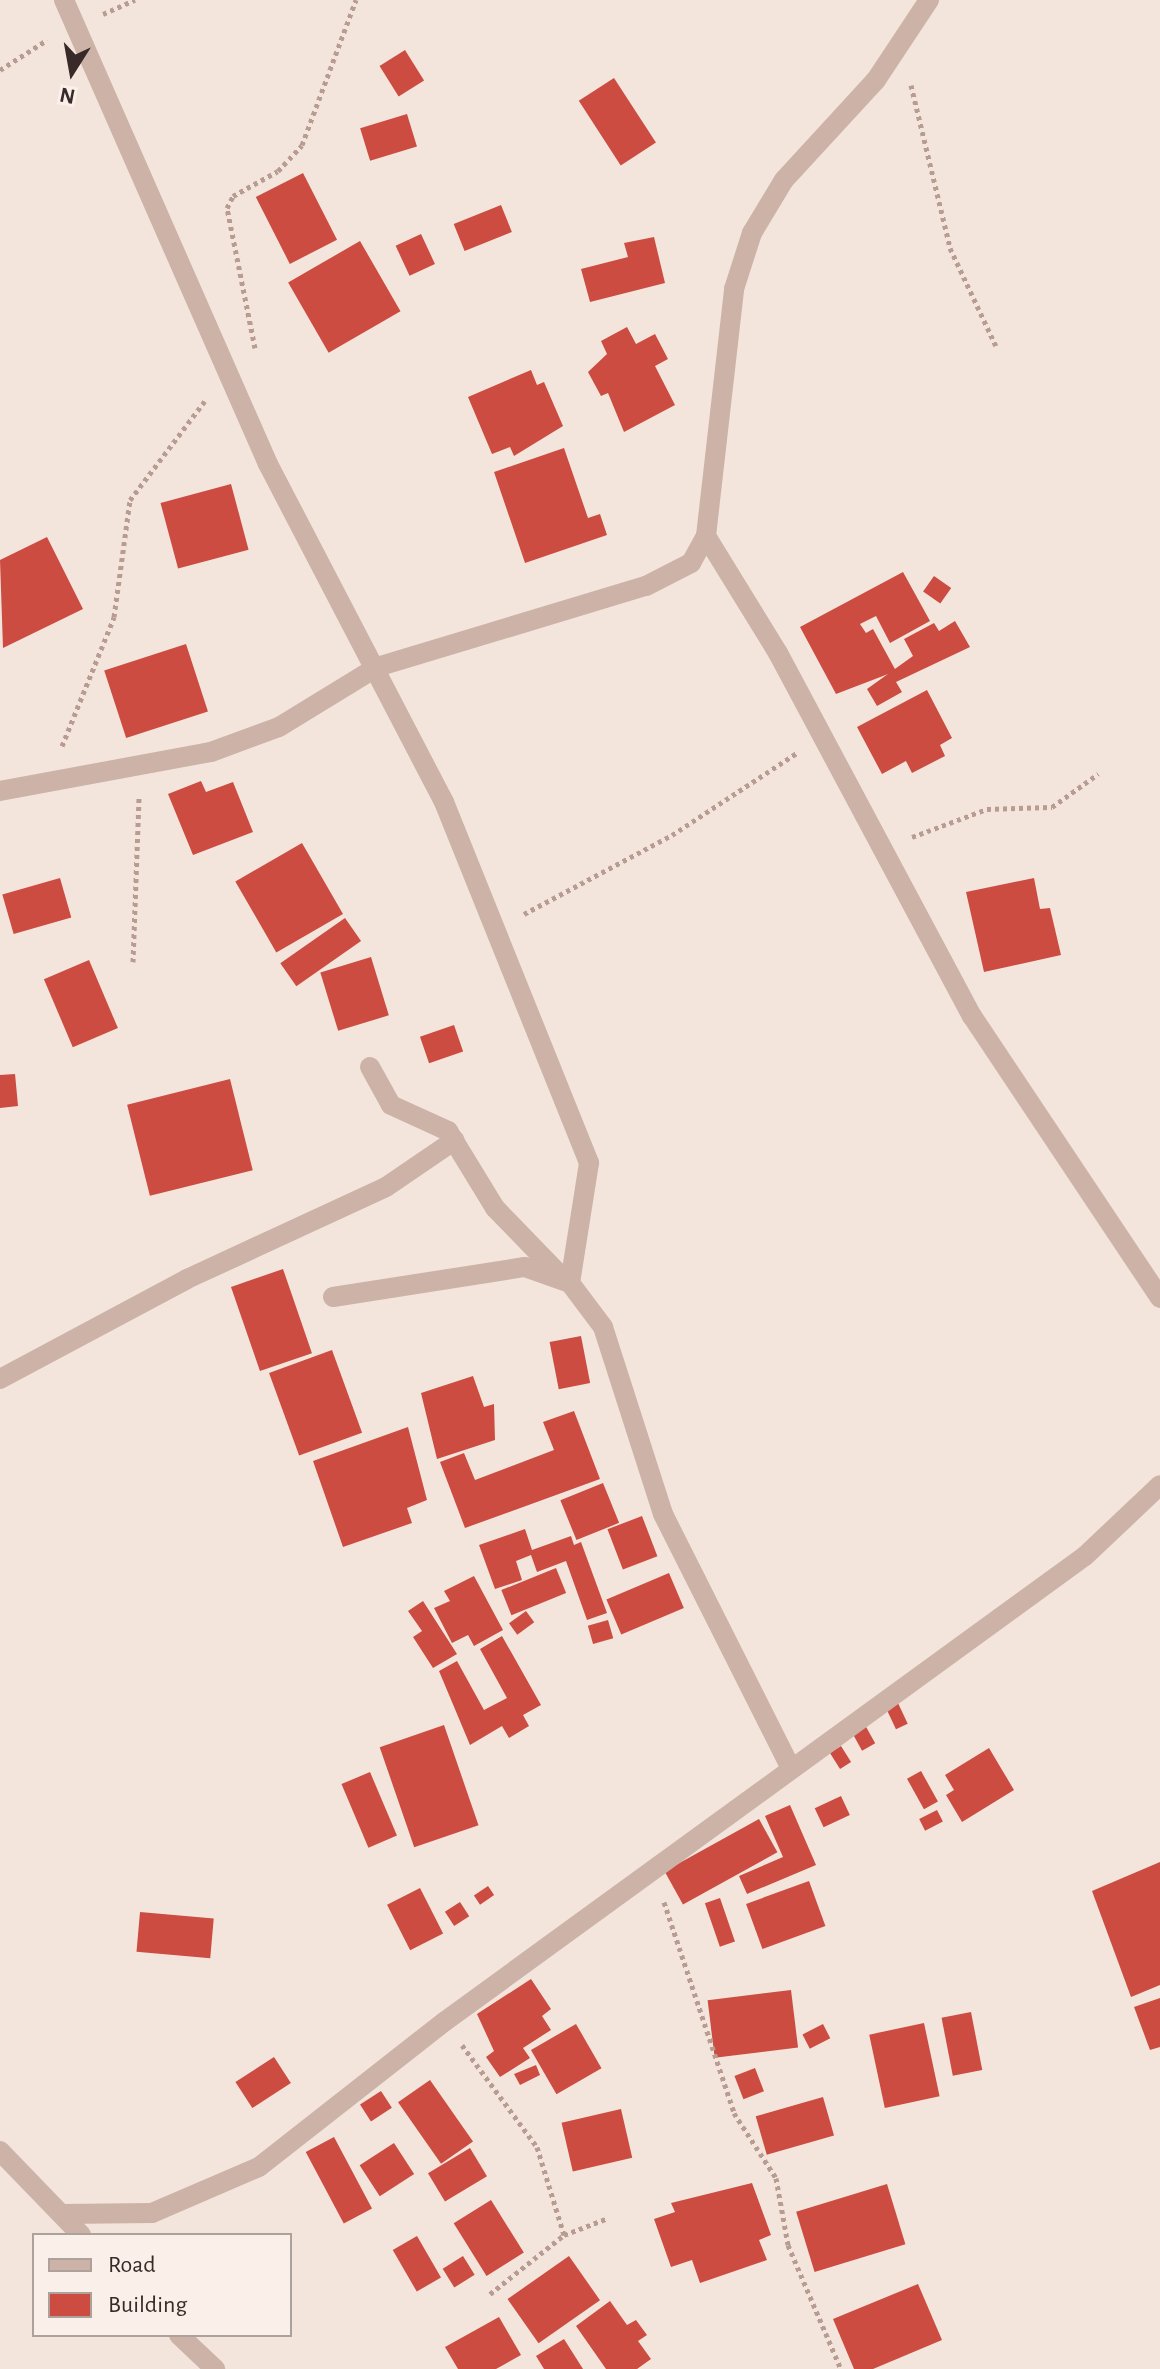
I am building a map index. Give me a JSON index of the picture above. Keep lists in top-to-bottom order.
{
  "legend": ["Road", "Building"],
  "north": "bottom"
}
